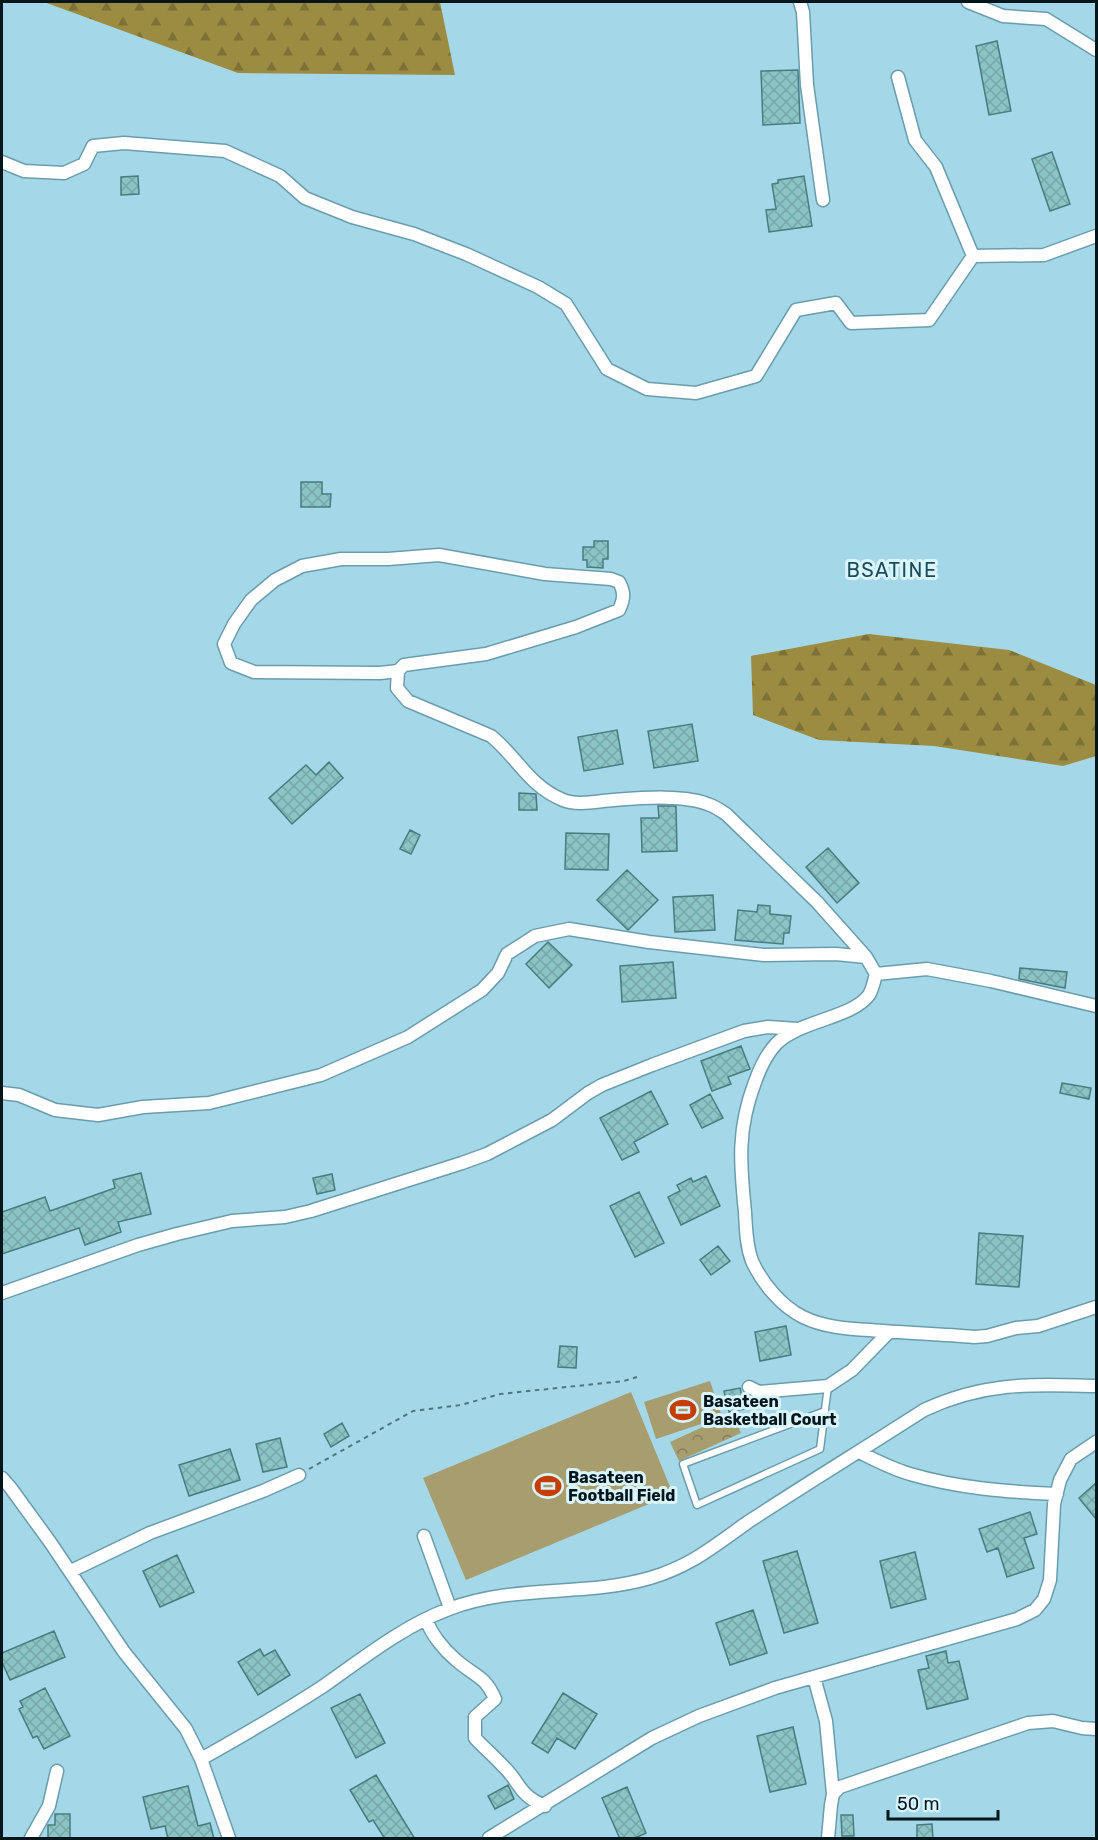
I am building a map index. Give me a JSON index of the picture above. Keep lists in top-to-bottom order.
{
  "districts": ["BSATINE"],
  "places": {
    "sports": ["Basateen Basketball Court", "Basateen Football Field"]
  },
  "scale_bar": "50 m"
}
